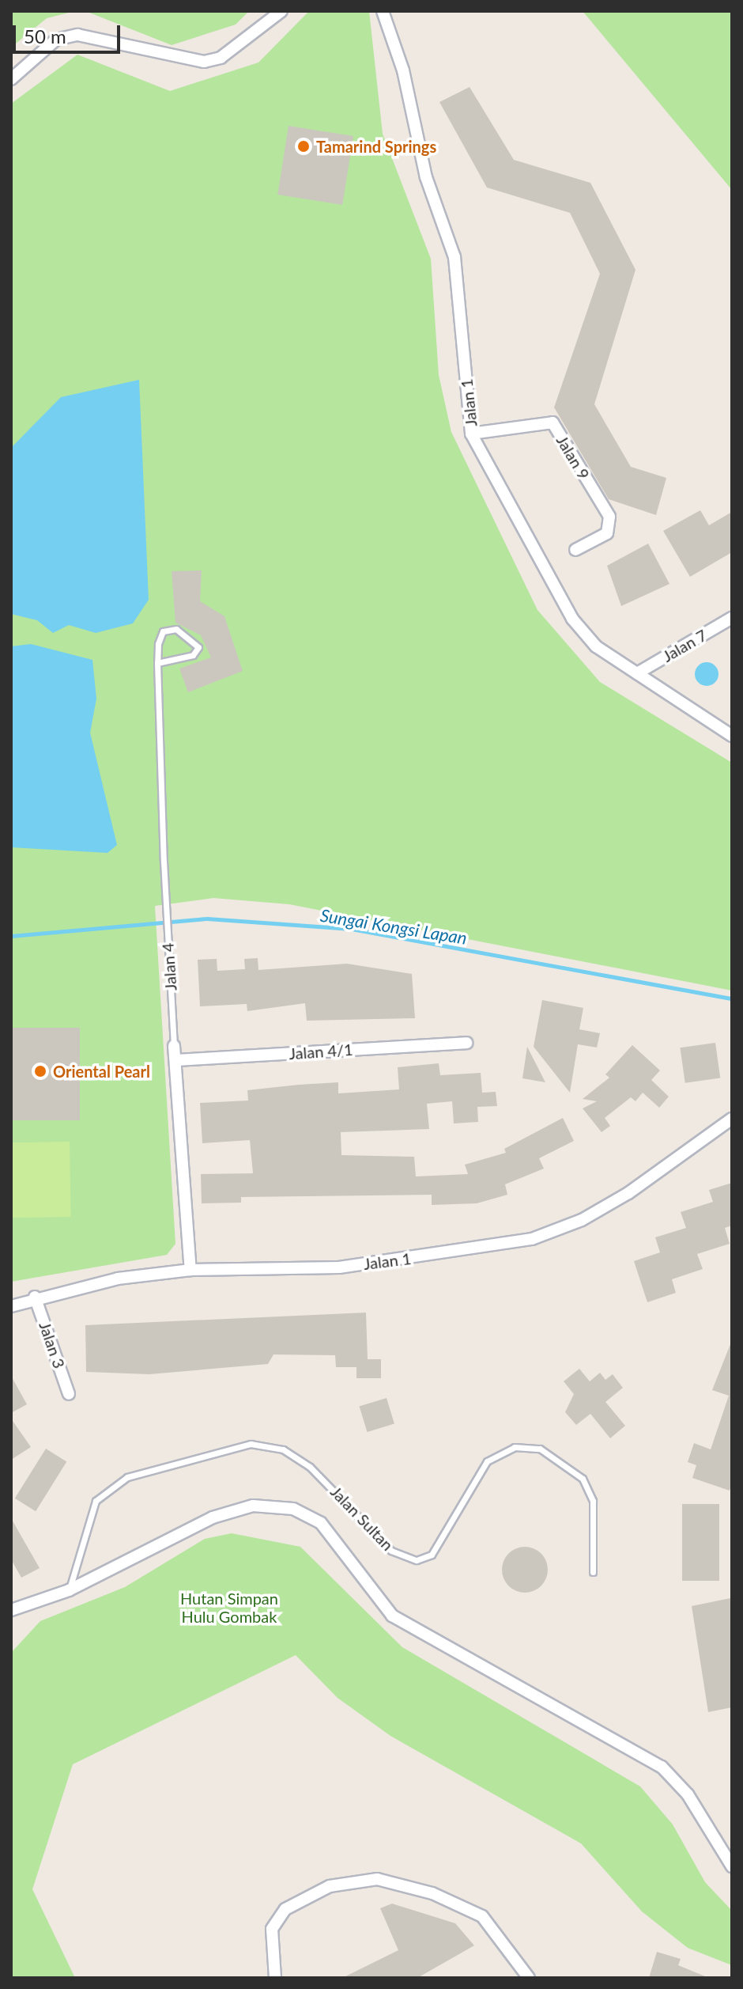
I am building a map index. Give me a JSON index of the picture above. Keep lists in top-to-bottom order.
{
  "streets": {
    "street": [
      "Jalan 1",
      "Jalan 9",
      "Jalan 7",
      "Jalan 4",
      "Jalan 4/1",
      "Jalan 3"
    ],
    "lane": ["Jalan Sultan"]
  },
  "crossings": [
    ["Jalan 1", "Jalan 9"],
    ["Jalan 1", "Jalan 7"],
    ["Jalan 1", "Jalan 4"],
    ["Jalan 1", "Jalan 3"],
    ["Jalan 4", "Jalan 4/1"]
  ],
  "water": ["Sungai Kongsi Lapan"],
  "parks": ["Hutan Simpan Hulu Gombak"],
  "places": ["Tamarind Springs", "Oriental Pearl"],
  "scale_bar": "50 m"
}
